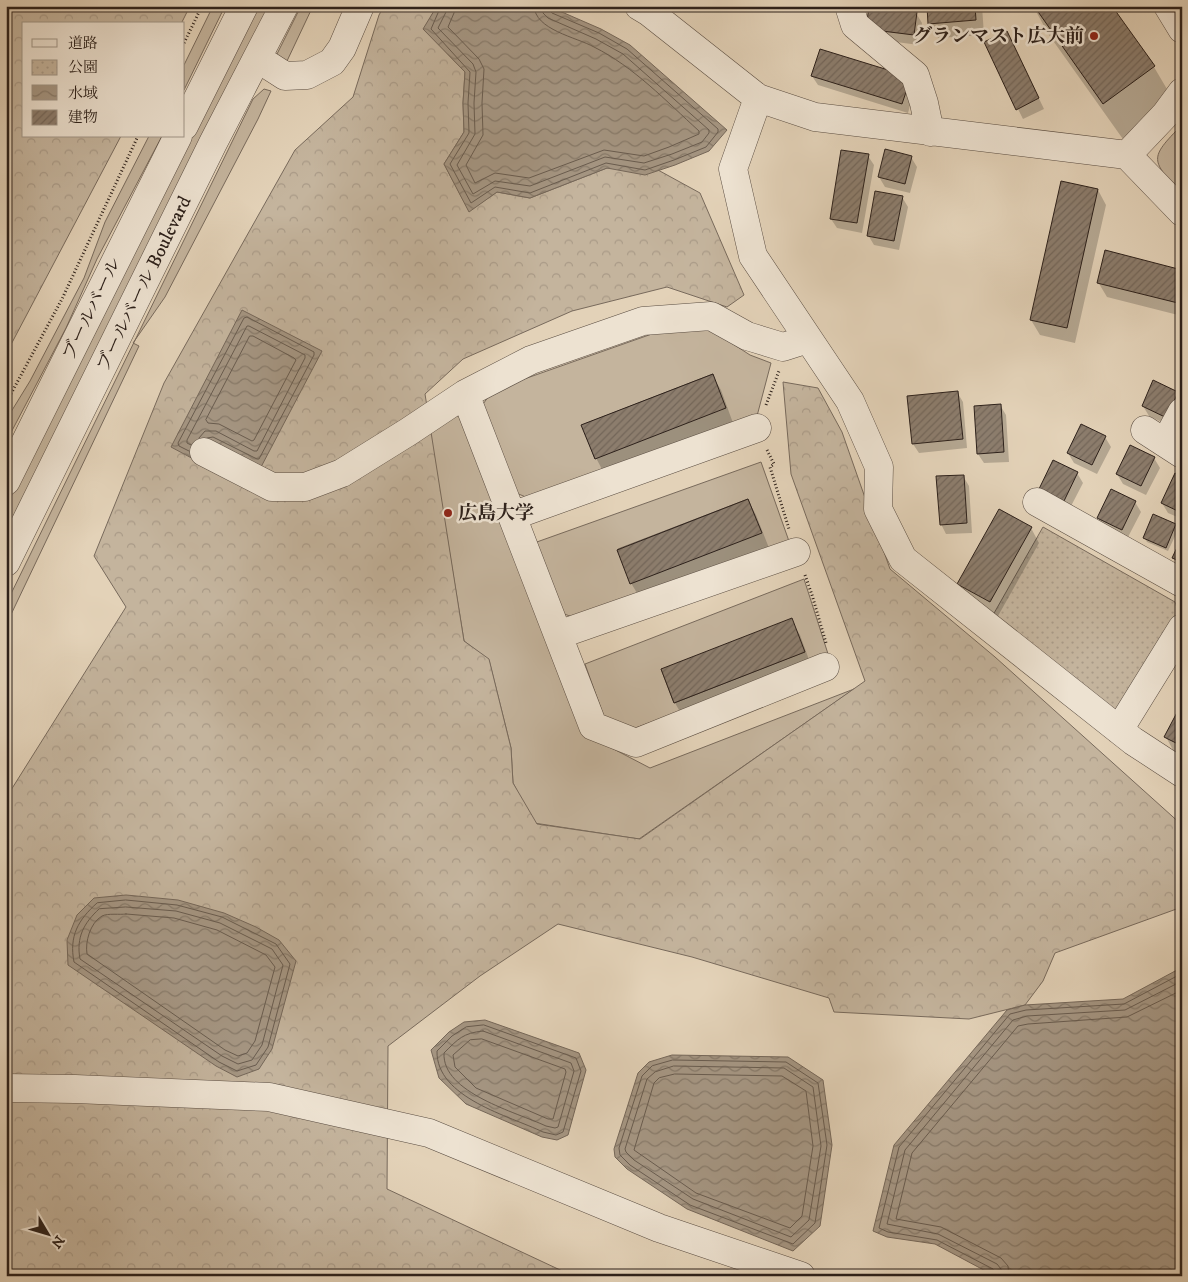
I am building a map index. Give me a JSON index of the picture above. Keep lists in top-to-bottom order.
{
  "streets": {
    "street": ["ブールバール Boulevard", "ブールバール"]
  },
  "places": ["グランマスト広大前", "広島大学"],
  "legend": [
    "道路",
    "公園",
    "水域",
    "建物"
  ],
  "north": "bottom right"
}
